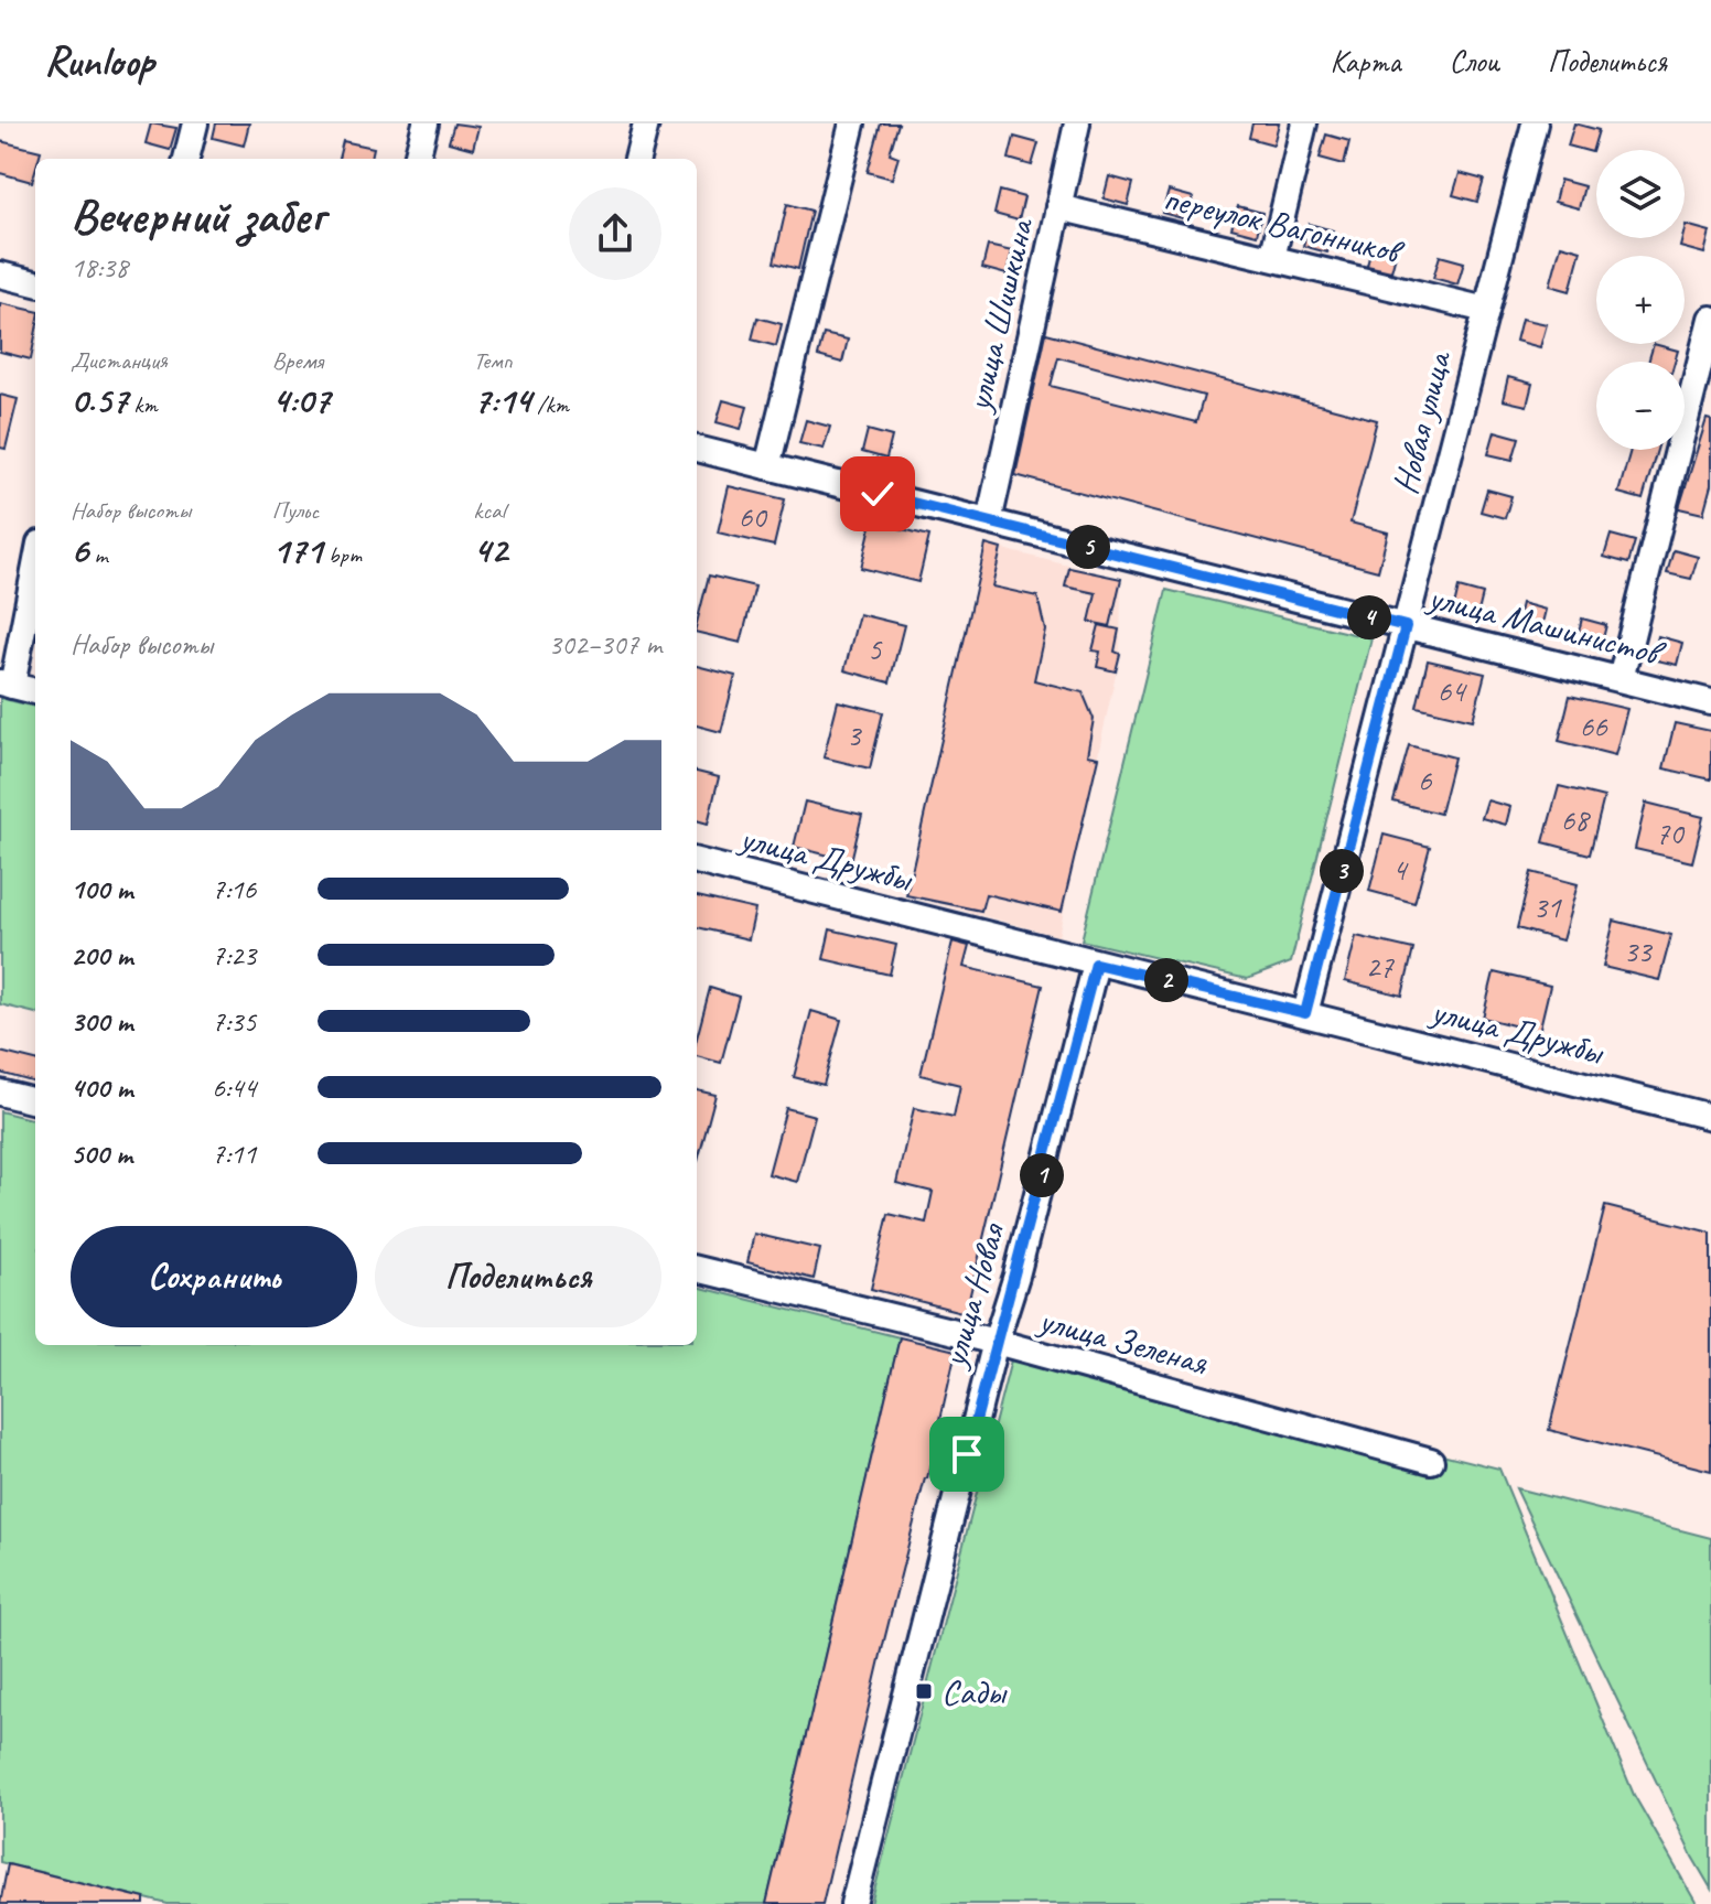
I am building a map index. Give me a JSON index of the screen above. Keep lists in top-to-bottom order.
{
  "streets": {
    "street": [
      "переулок Вагонников",
      "улица Шишкина",
      "Новая улица",
      "улица Машинистов",
      "улица Дружбы",
      "улица Новая",
      "улица Зеленая"
    ]
  },
  "crossings": [
    ["переулок Вагонников", "улица Шишкина"],
    ["переулок Вагонников", "Новая улица"],
    ["улица Шишкина", "улица Машинистов"],
    ["Новая улица", "улица Машинистов"],
    ["Новая улица", "улица Дружбы"],
    ["улица Дружбы", "улица Новая"],
    ["улица Новая", "улица Зеленая"]
  ],
  "places": {
    "transit": ["Сады"]
  },
  "house_numbers": [
    "60",
    "5",
    "64",
    "66",
    "3",
    "6",
    "68",
    "70",
    "4",
    "31",
    "33",
    "27"
  ],
  "page": {
    "header": "Runloop",
    "nav": ["Карта", "Слои", "Поделиться"],
    "map_buttons": ["+", "−"],
    "heading": ["Вечерний забег", "18:38"],
    "stats": [
      ["Дистанция", "0.57 km"],
      ["Время", "4:07"],
      ["Темп", "7:14 /km"],
      ["Набор высоты", "6 m"],
      ["Пульс", "171 bpm"],
      ["kcal", "42"]
    ],
    "pins": [
      "5",
      "4",
      "3",
      "2",
      "1"
    ],
    "chart": ["Набор высоты", "302–307 m"],
    "list": [
      {
        "name": "100 m",
        "note": "7:16"
      },
      {
        "name": "200 m",
        "note": "7:23"
      },
      {
        "name": "300 m",
        "note": "7:35"
      },
      {
        "name": "400 m",
        "note": "6:44"
      },
      {
        "name": "500 m",
        "note": "7:11"
      }
    ],
    "buttons": ["Сохранить", "Поделиться"]
  }
}
